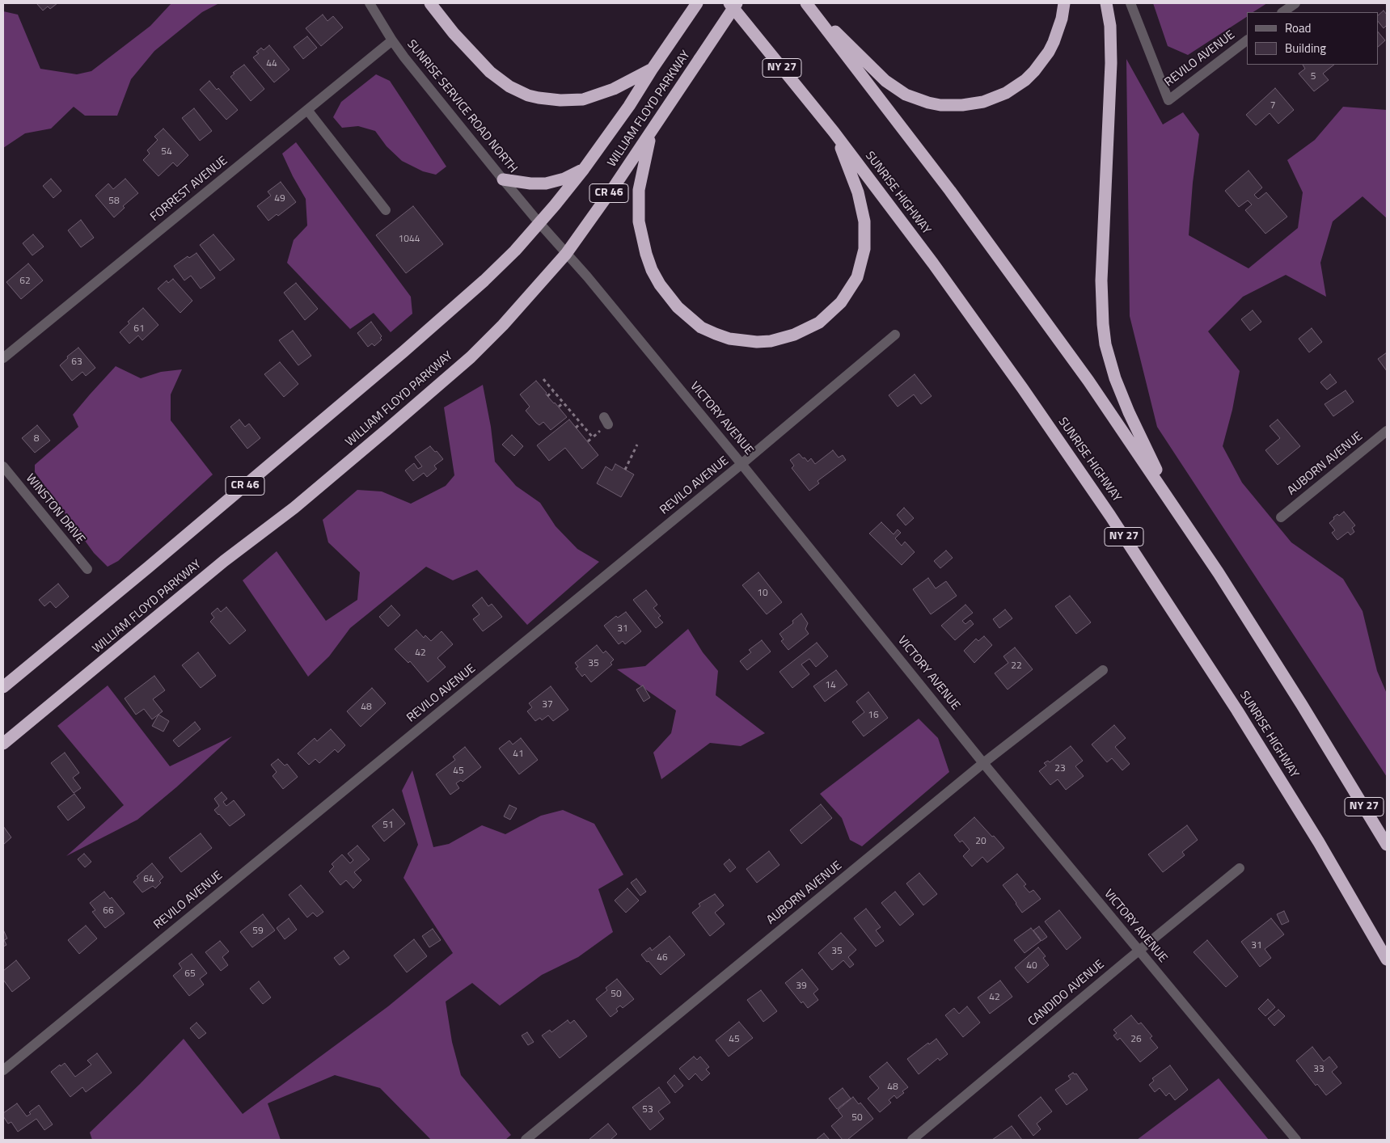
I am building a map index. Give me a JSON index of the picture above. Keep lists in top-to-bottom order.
{
  "streets": {
    "highway": [
      "NY 27",
      "WILLIAM FLOYD PARKWAY",
      "CR 46",
      "SUNRISE HIGHWAY"
    ],
    "street": [
      "REVILO AVENUE",
      "SUNRISE SERVICE ROAD NORTH",
      "FORREST AVENUE",
      "VICTORY AVENUE",
      "AUBORN AVENUE",
      "WINSTON DRIVE",
      "CANDIDO AVENUE"
    ]
  },
  "crossings": [
    ["REVILO AVENUE", "VICTORY AVENUE"],
    ["SUNRISE SERVICE ROAD NORTH", "WILLIAM FLOYD PARKWAY"],
    ["SUNRISE SERVICE ROAD NORTH", "FORREST AVENUE"],
    ["SUNRISE SERVICE ROAD NORTH", "VICTORY AVENUE"],
    ["WILLIAM FLOYD PARKWAY", "VICTORY AVENUE"],
    ["VICTORY AVENUE", "AUBORN AVENUE"],
    ["VICTORY AVENUE", "CANDIDO AVENUE"]
  ],
  "house_numbers": [
    "44",
    "5",
    "7",
    "54",
    "49",
    "58",
    "1044",
    "62",
    "61",
    "63",
    "8",
    "10",
    "31",
    "42",
    "35",
    "22",
    "14",
    "37",
    "48",
    "16",
    "41",
    "23",
    "45",
    "51",
    "20",
    "64",
    "66",
    "59",
    "31",
    "35",
    "46",
    "40",
    "65",
    "39",
    "50",
    "42",
    "45",
    "26",
    "33",
    "48",
    "53",
    "50"
  ],
  "legend": ["Road", "Building"]
}
